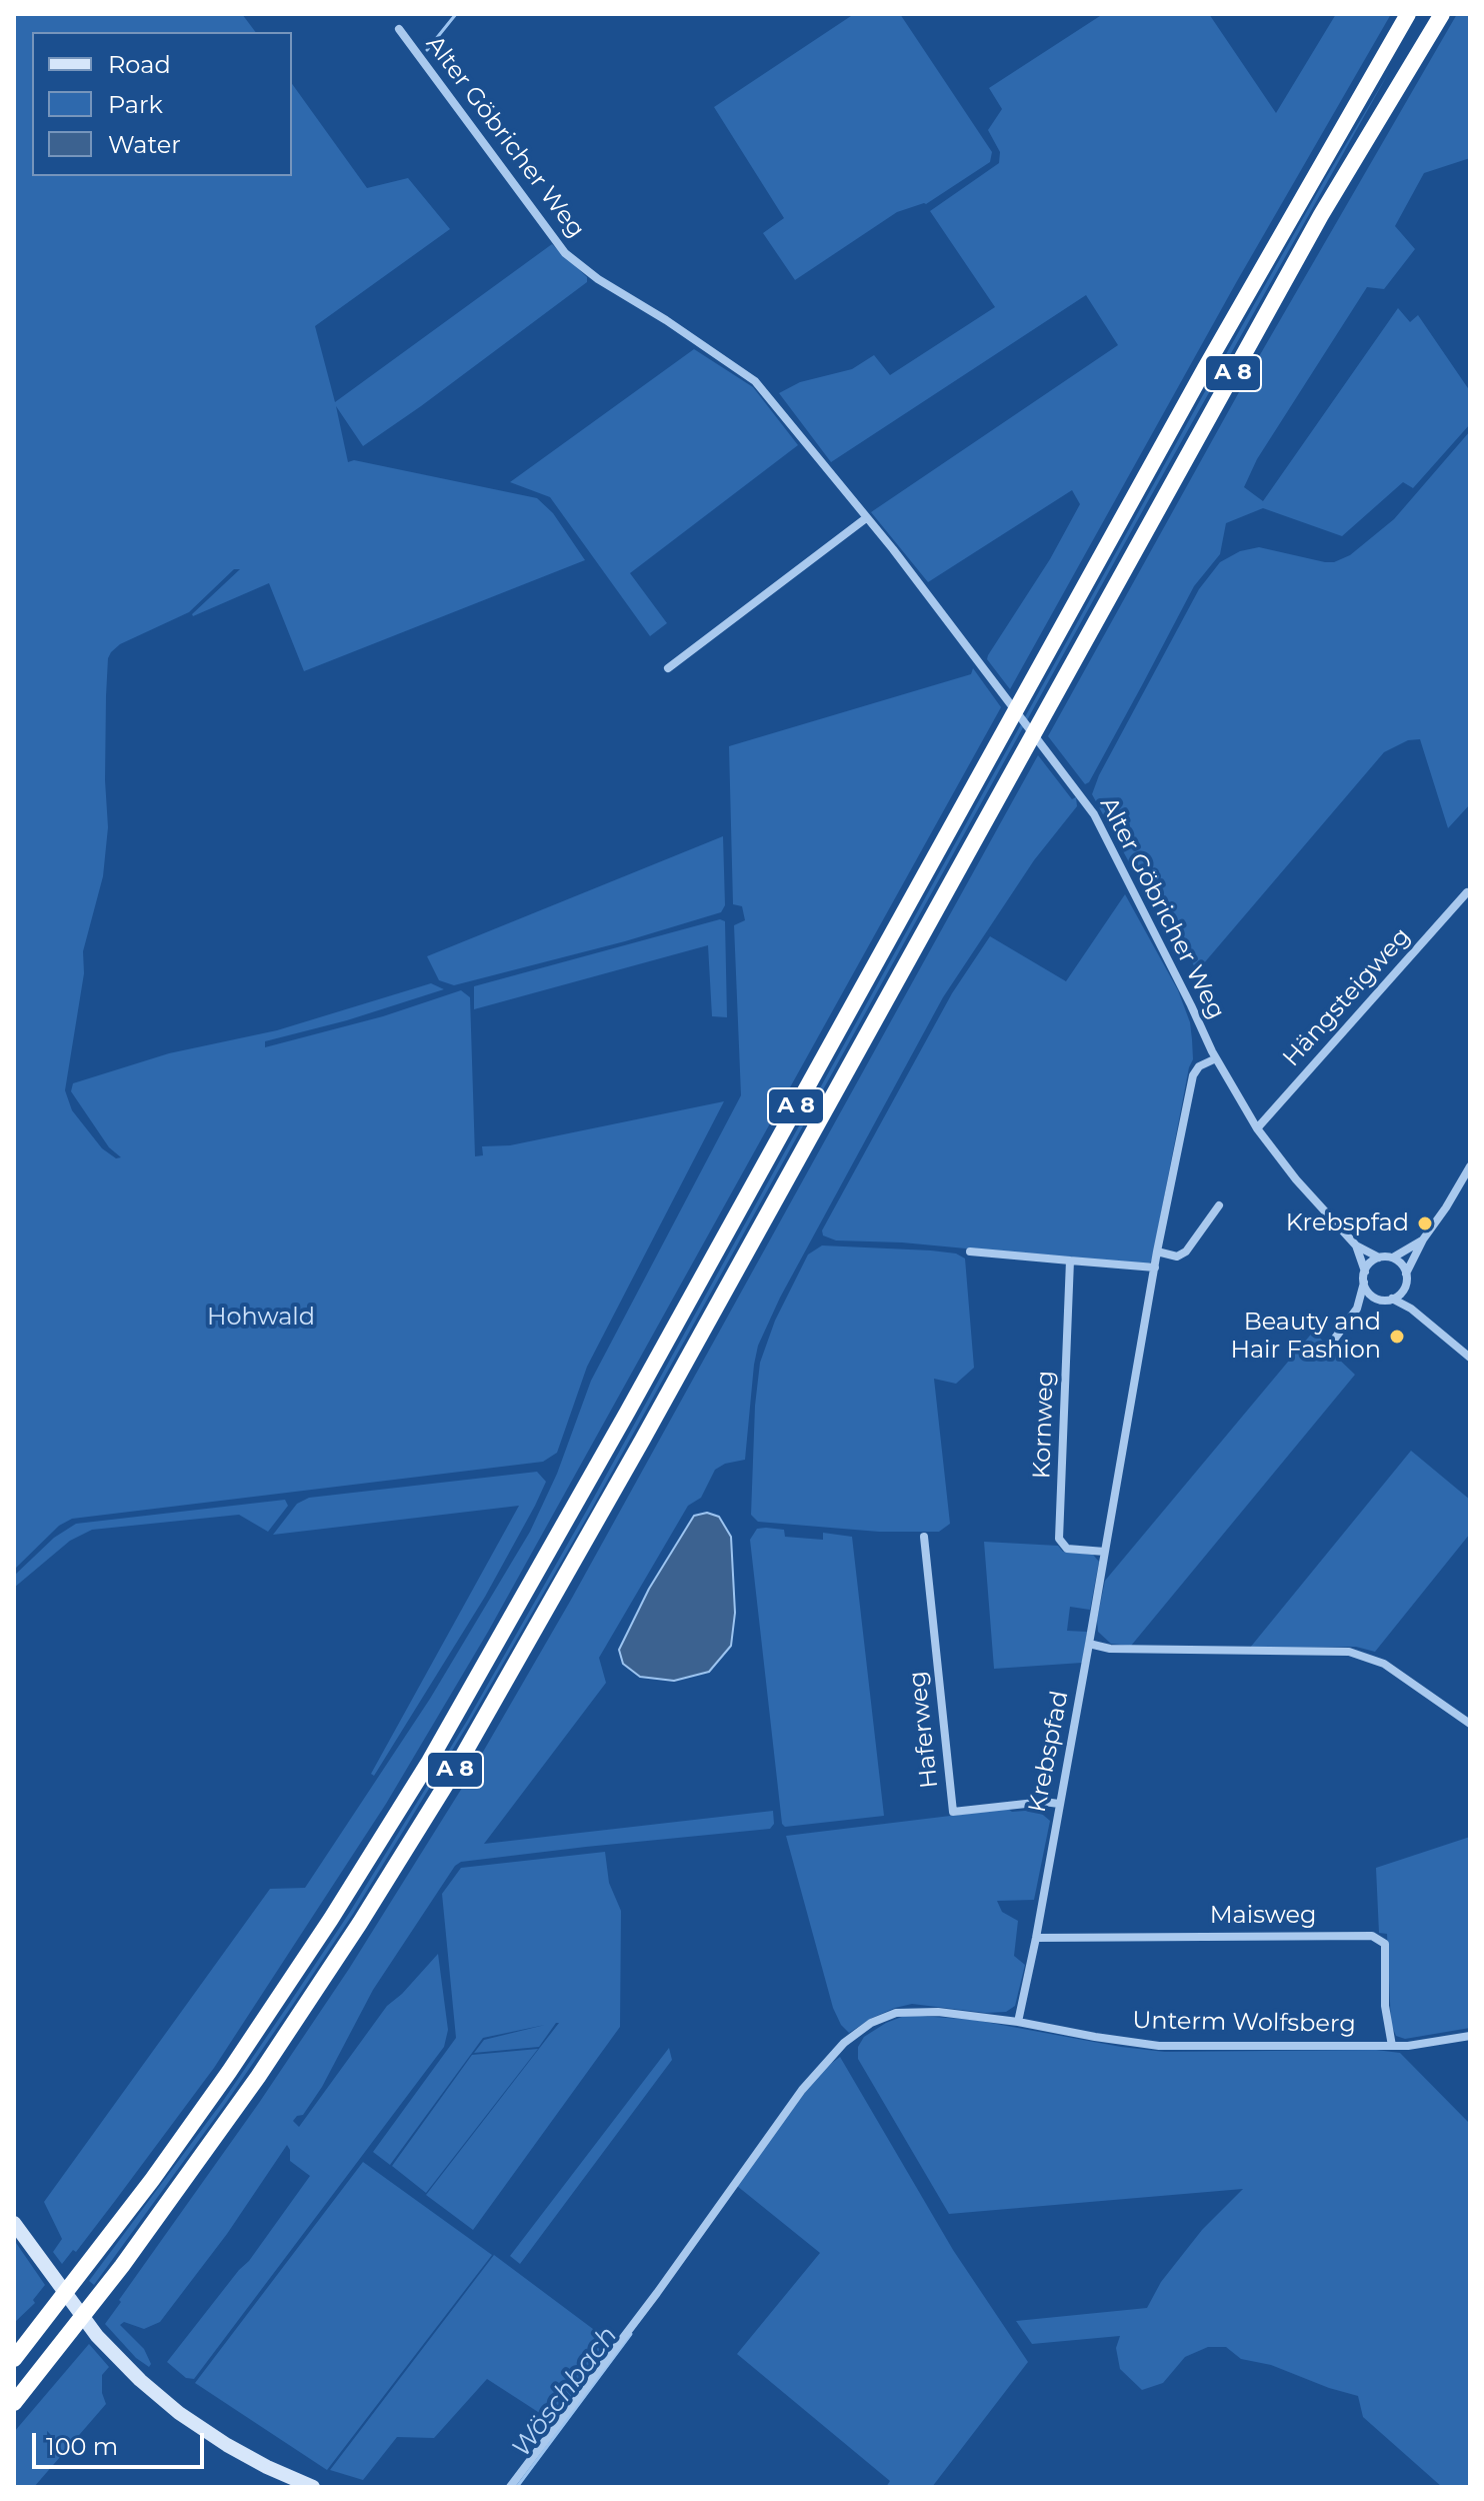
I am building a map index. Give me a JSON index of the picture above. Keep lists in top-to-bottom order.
{
  "streets": {
    "highway": ["A 8"],
    "street": [
      "Alter Göbricher Weg",
      "Hängsteigweg",
      "Kornweg",
      "Haferweg",
      "Krebspfad",
      "Maisweg",
      "Unterm Wolfsberg"
    ]
  },
  "crossings": [
    ["Alter Göbricher Weg", "Hängsteigweg"],
    ["Alter Göbricher Weg", "Krebspfad"],
    ["Kornweg", "Krebspfad"],
    ["Haferweg", "Krebspfad"],
    ["Krebspfad", "Maisweg"],
    ["Krebspfad", "Unterm Wolfsberg"],
    ["Maisweg", "Unterm Wolfsberg"]
  ],
  "water": ["Wöschbach"],
  "parks": ["Hohwald"],
  "places": ["Krebspfad", "Beauty and Hair Fashion"],
  "legend": ["Road", "Park", "Water"],
  "scale_bar": "100 m"
}
